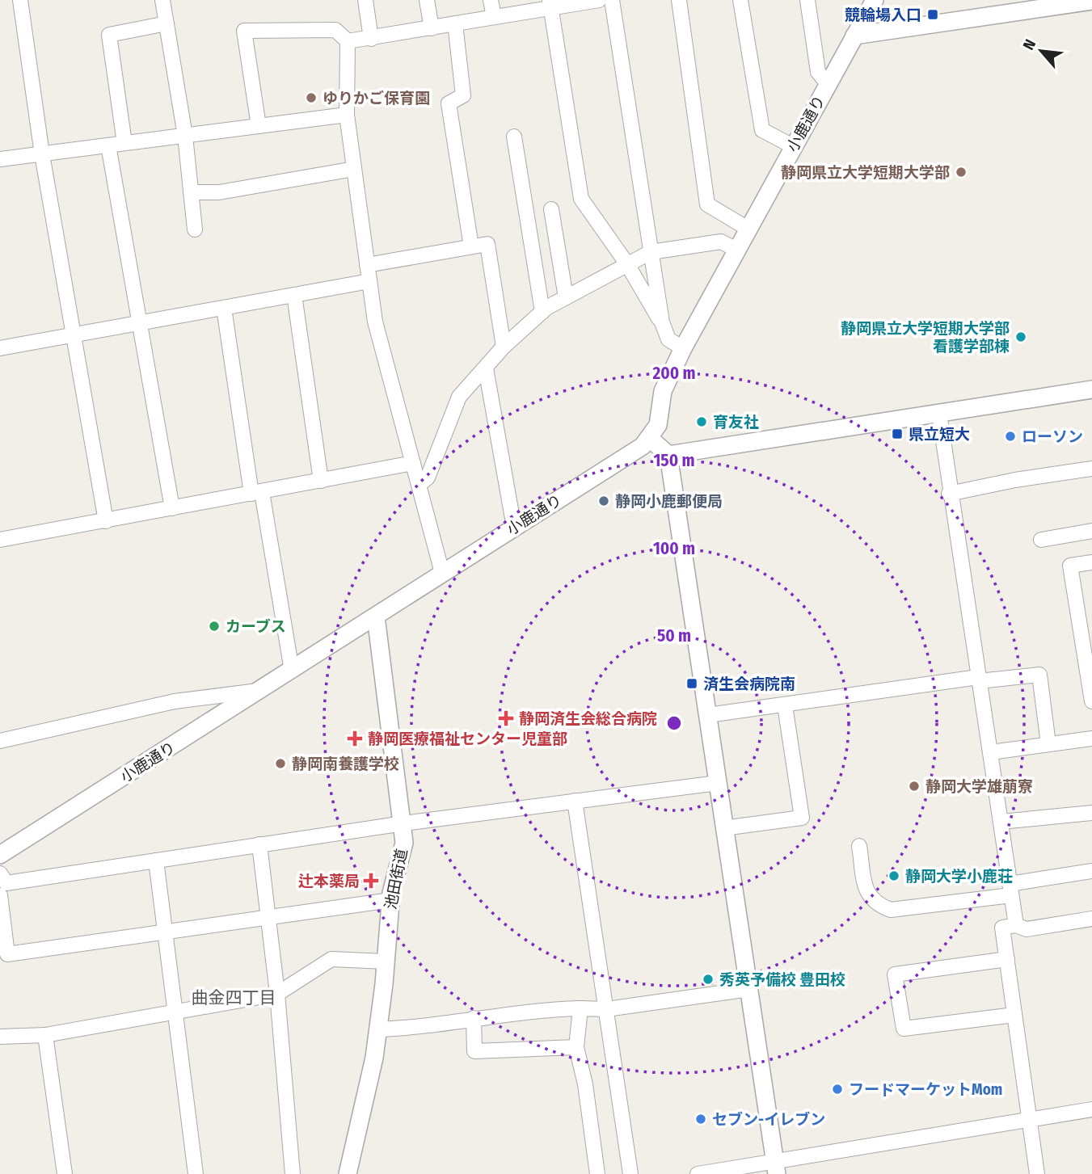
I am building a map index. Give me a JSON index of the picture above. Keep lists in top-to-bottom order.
{
  "streets": {
    "street": ["小鹿通り", "池田街道"]
  },
  "crossings": [
    ["小鹿通り", "池田街道"]
  ],
  "districts": ["曲金四丁目"],
  "places": {
    "transit": ["競輪場入口", "県立短大", "済生会病院南"],
    "other": [
      "ゆりかご保育園",
      "静岡県立大学短期大学部",
      "静岡県立大学短期大学部 看護学部棟",
      "育友社",
      "ローソン",
      "静岡小鹿郵便局",
      "カーブス",
      "静岡南養護学校",
      "静岡大学雄萠寮",
      "静岡大学小鹿荘",
      "秀英予備校 豊田校",
      "フードマーケットMom",
      "セブン-イレブン"
    ],
    "health": ["静岡済生会総合病院", "静岡医療福祉センター児童部", "辻本薬局"]
  },
  "north": "top left",
  "rings": [
    "200 m",
    "150 m",
    "100 m",
    "50 m"
  ]
}
